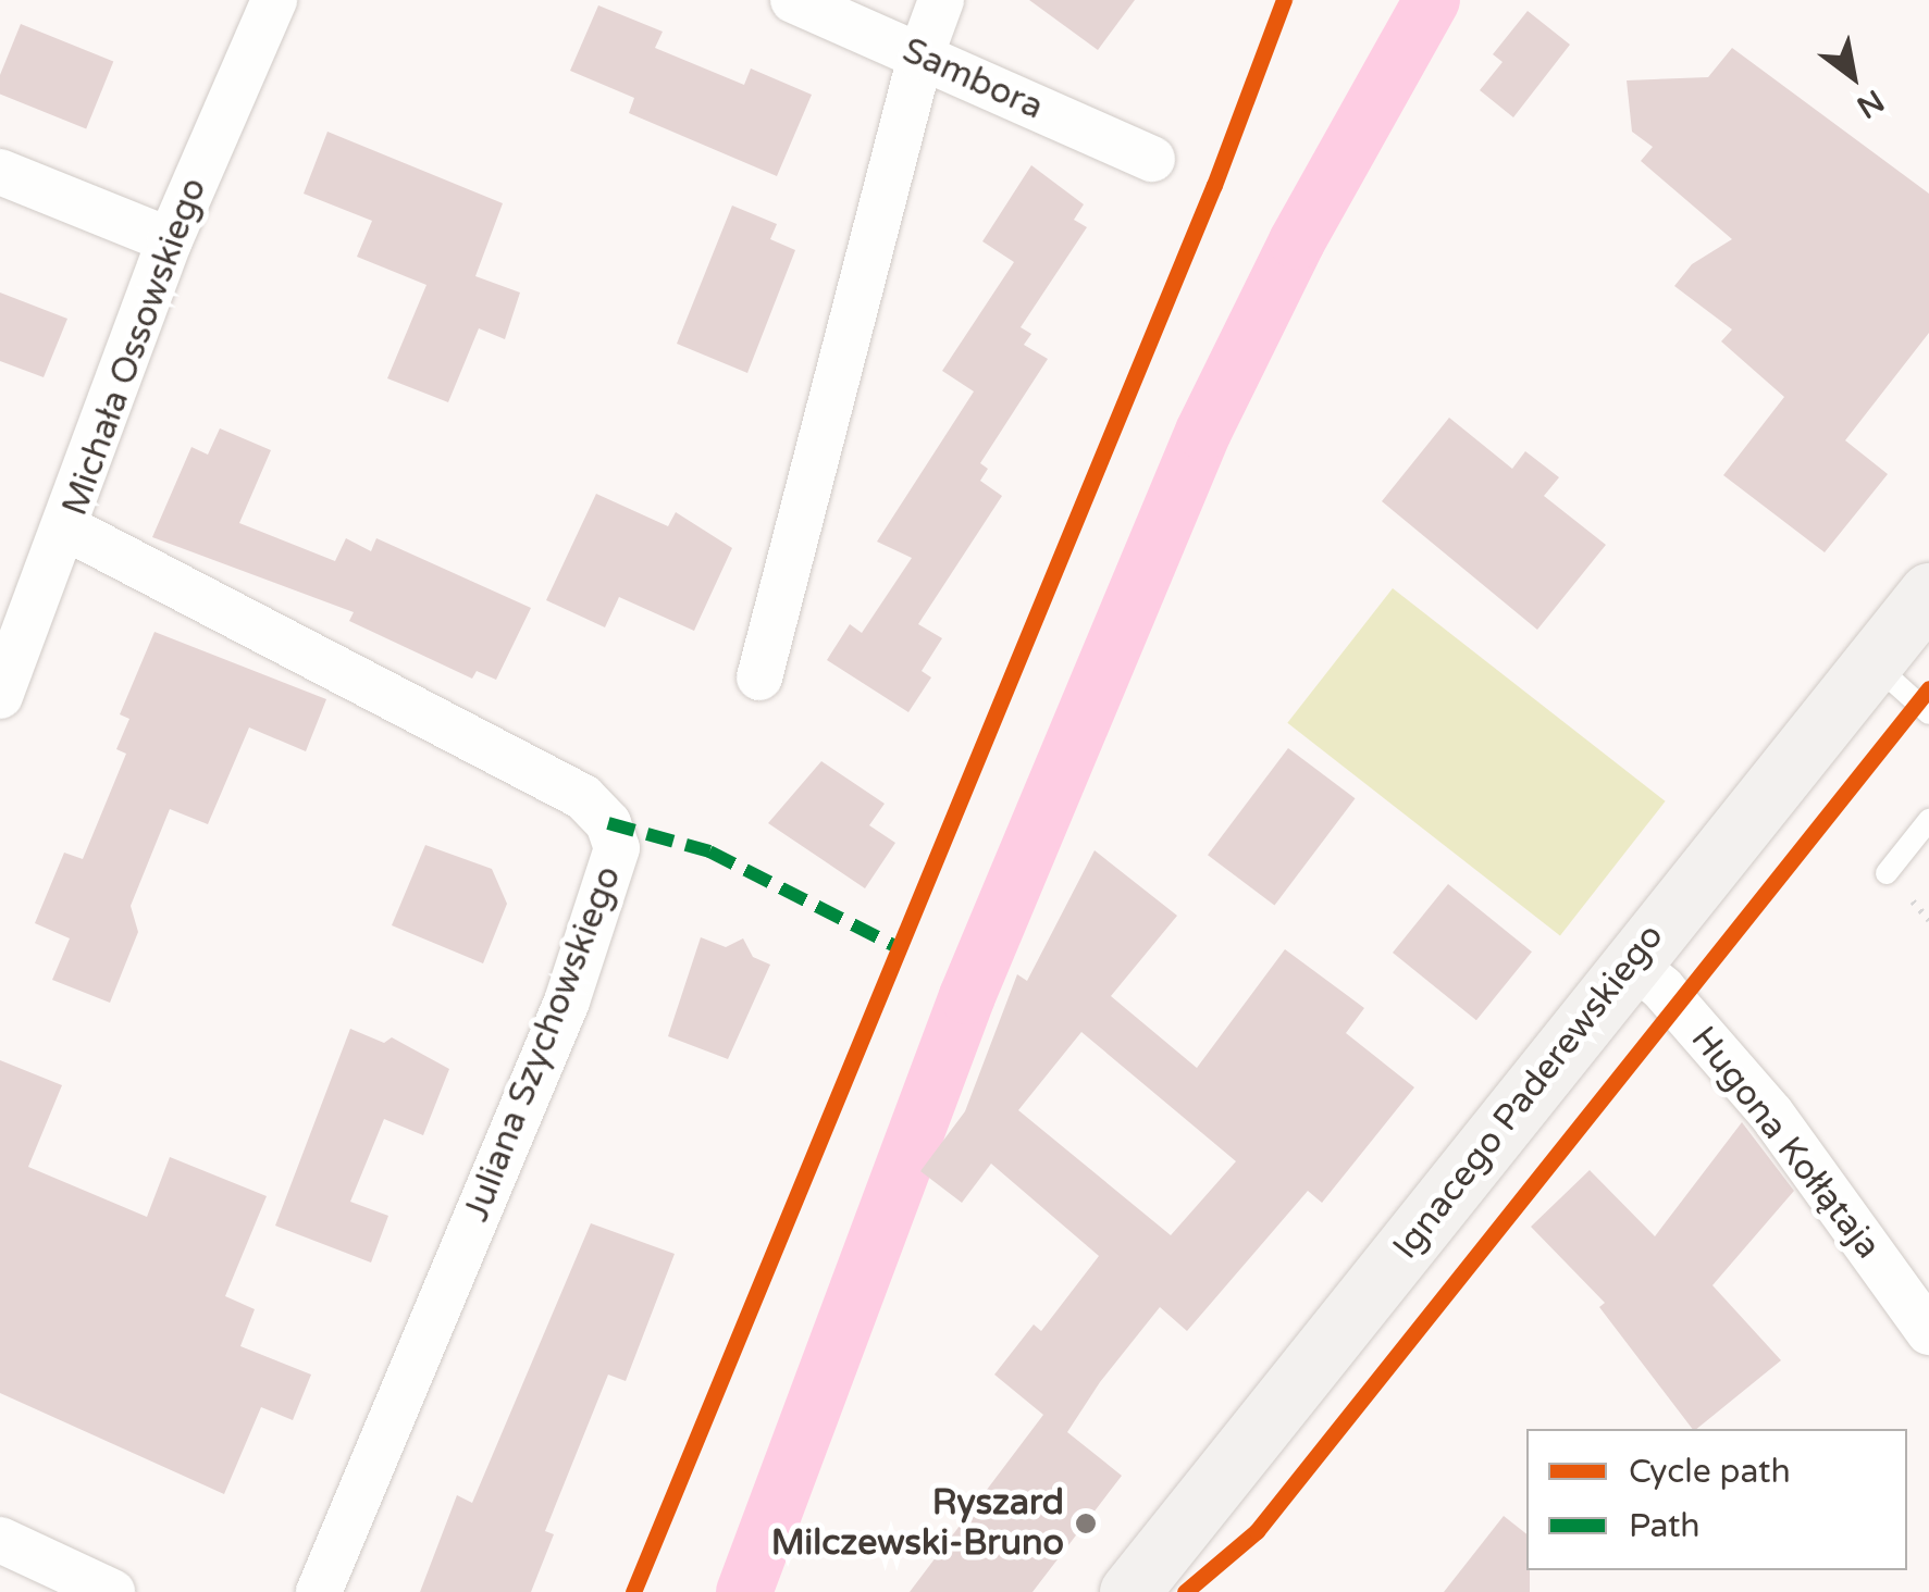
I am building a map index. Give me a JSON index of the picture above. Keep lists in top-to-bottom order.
{
  "streets": {
    "main road": ["Ignacego Paderewskiego"],
    "street": [
      "Sambora",
      "Michała Ossowskiego",
      "Juliana Szychowskiego",
      "Hugona Kołłątaja"
    ]
  },
  "crossings": [
    ["Michała Ossowskiego", "Juliana Szychowskiego"],
    ["Ignacego Paderewskiego", "Hugona Kołłątaja"]
  ],
  "places": ["Ryszard Milczewski-Bruno"],
  "legend": ["Cycle path", "Path"],
  "north": "bottom right"
}
